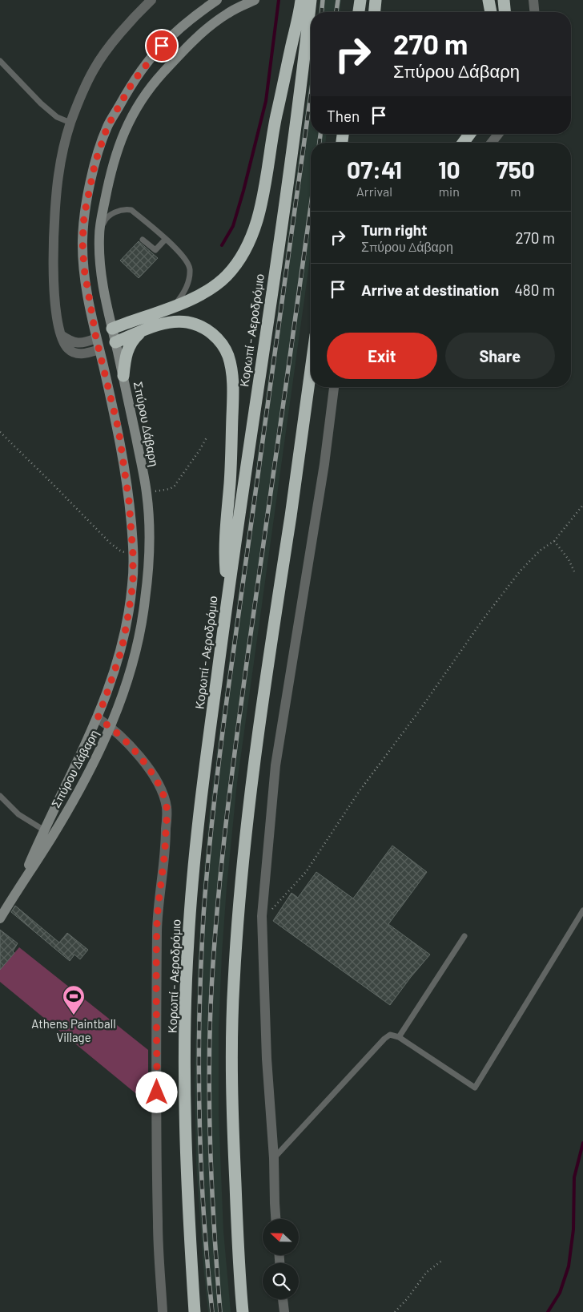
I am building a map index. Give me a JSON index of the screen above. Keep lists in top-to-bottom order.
{
  "streets": {
    "highway": ["Κορωπί - Αεροδρόμιο"],
    "street": ["Σπύρου Δάβαρη"]
  },
  "places": {
    "sports": ["Athens Paintball Village"]
  },
  "north": "left",
  "page": {
    "turn": ["270 m", "Σπύρου Δάβαρη"],
    "then": "Then",
    "eta": [
      "07:41",
      "Arrival",
      "10",
      "min",
      "750",
      "m"
    ],
    "list": [
      {
        "name": "Turn right",
        "note": "Σπύρου Δάβαρη",
        "value": "270 m"
      },
      {
        "name": "Arrive at destination",
        "value": "480 m"
      }
    ],
    "buttons": ["Exit", "Share"]
  }
}
